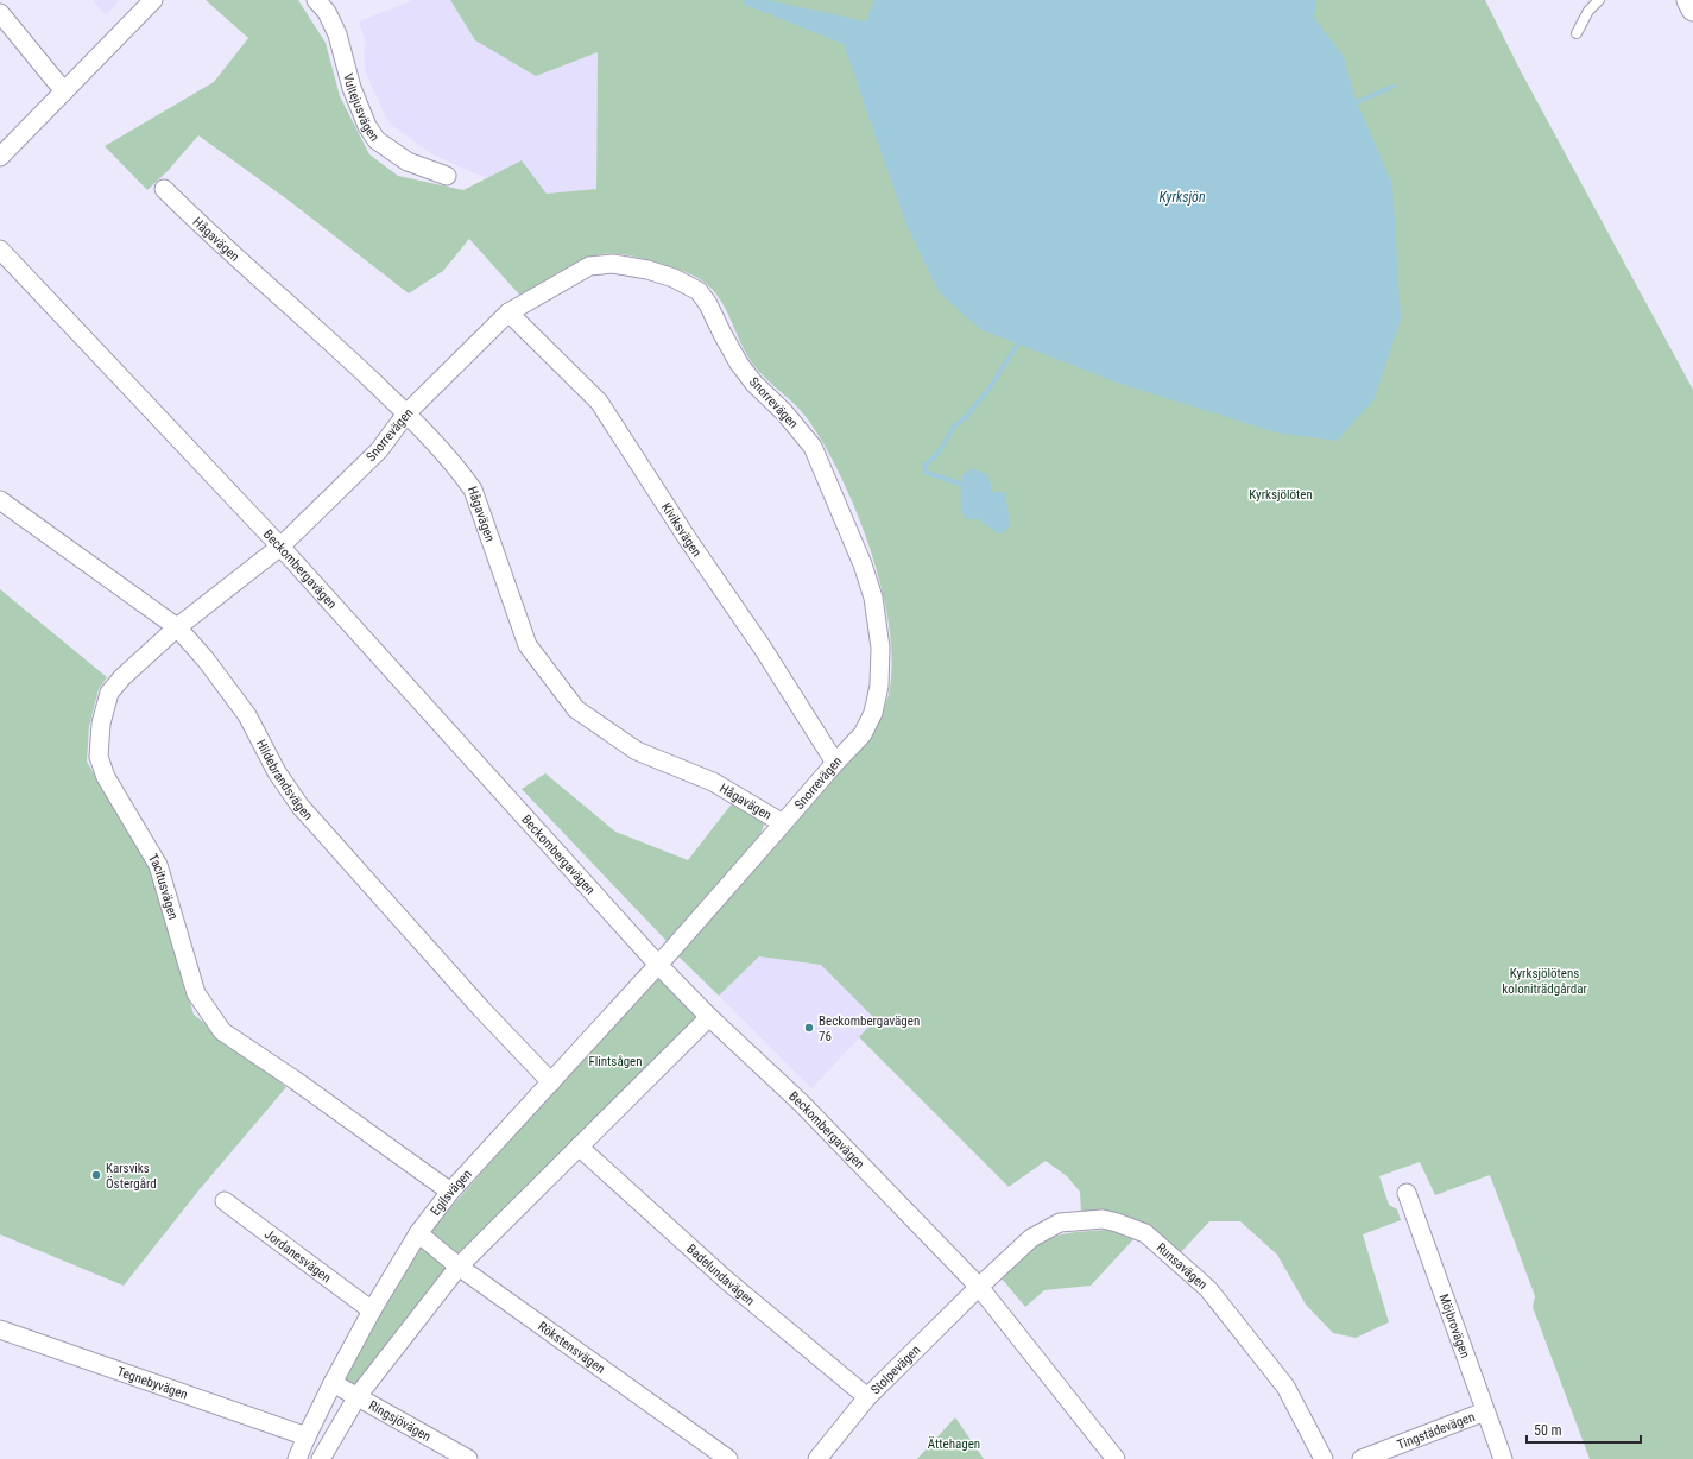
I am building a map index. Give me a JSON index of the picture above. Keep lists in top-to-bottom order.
{
  "streets": {
    "street": [
      "Vultejusvägen",
      "Hågavägen",
      "Snorrevägen",
      "Kiviksvägen",
      "Beckombergavägen",
      "Hildebrandsvägen",
      "Tacitusvägen",
      "Egilsvägen",
      "Jordanesvägen",
      "Runsavägen",
      "Badelundavägen",
      "Möjbrovägen",
      "Rökstensvägen",
      "Stolpevägen",
      "Tegnebyvägen",
      "Ringsjövägen",
      "Tingstädevägen"
    ]
  },
  "crossings": [
    ["Hågavägen", "Snorrevägen"],
    ["Snorrevägen", "Kiviksvägen"],
    ["Snorrevägen", "Beckombergavägen"],
    ["Snorrevägen", "Tacitusvägen"],
    ["Snorrevägen", "Egilsvägen"],
    ["Beckombergavägen", "Tacitusvägen"],
    ["Beckombergavägen", "Egilsvägen"],
    ["Beckombergavägen", "Runsavägen"],
    ["Beckombergavägen", "Stolpevägen"],
    ["Hildebrandsvägen", "Tacitusvägen"],
    ["Hildebrandsvägen", "Egilsvägen"],
    ["Tacitusvägen", "Egilsvägen"],
    ["Egilsvägen", "Jordanesvägen"],
    ["Egilsvägen", "Rökstensvägen"],
    ["Egilsvägen", "Tegnebyvägen"],
    ["Egilsvägen", "Ringsjövägen"],
    ["Runsavägen", "Stolpevägen"],
    ["Badelundavägen", "Stolpevägen"],
    ["Möjbrovägen", "Tingstädevägen"]
  ],
  "water": ["Kyrksjön"],
  "parks": [
    "Kyrksjölöten",
    "Kyrksjölötens koloniträdgårdar",
    "Flintsågen",
    "Ättehagen"
  ],
  "places": ["Beckombergavägen 76", "Karsviks Östergård"],
  "scale_bar": "50 m"
}
